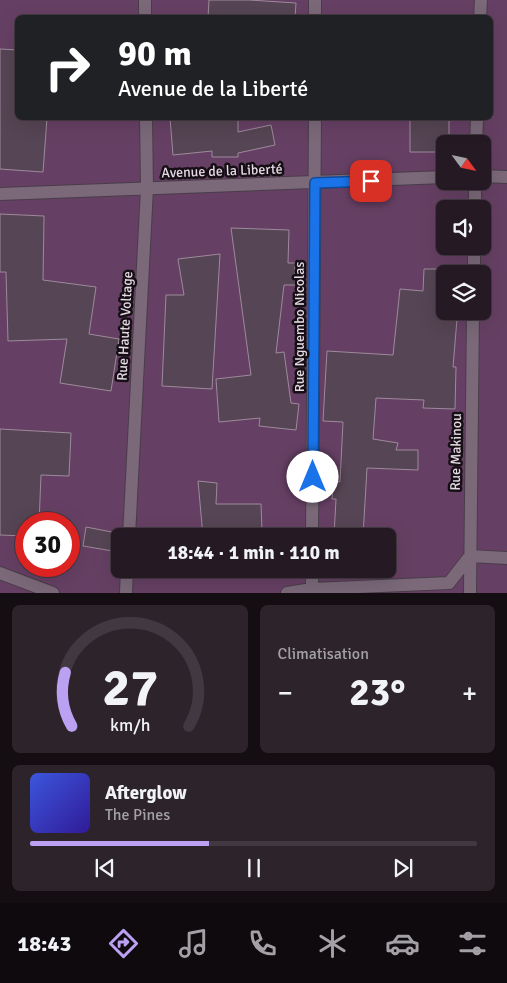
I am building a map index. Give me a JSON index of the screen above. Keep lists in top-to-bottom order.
{
  "streets": {
    "street": [
      "Avenue de la Liberté",
      "Rue Haute Voltage",
      "Rue Nguembo Nicolas",
      "Rue Makinou"
    ]
  },
  "crossings": [
    ["Avenue de la Liberté", "Rue Haute Voltage"],
    ["Avenue de la Liberté", "Rue Nguembo Nicolas"]
  ],
  "north": "bottom right",
  "page": {
    "turn": ["90 m", "Avenue de la Liberté"],
    "limit": "30",
    "trip": "18:44 · 1 min · 110 m",
    "tile": "Climatisation",
    "heat": ["−", "23°", "+"],
    "song": ["Afterglow", "The Pines"],
    "tabs": "18:43",
    "gauge": ["27", "km/h"]
  }
}
